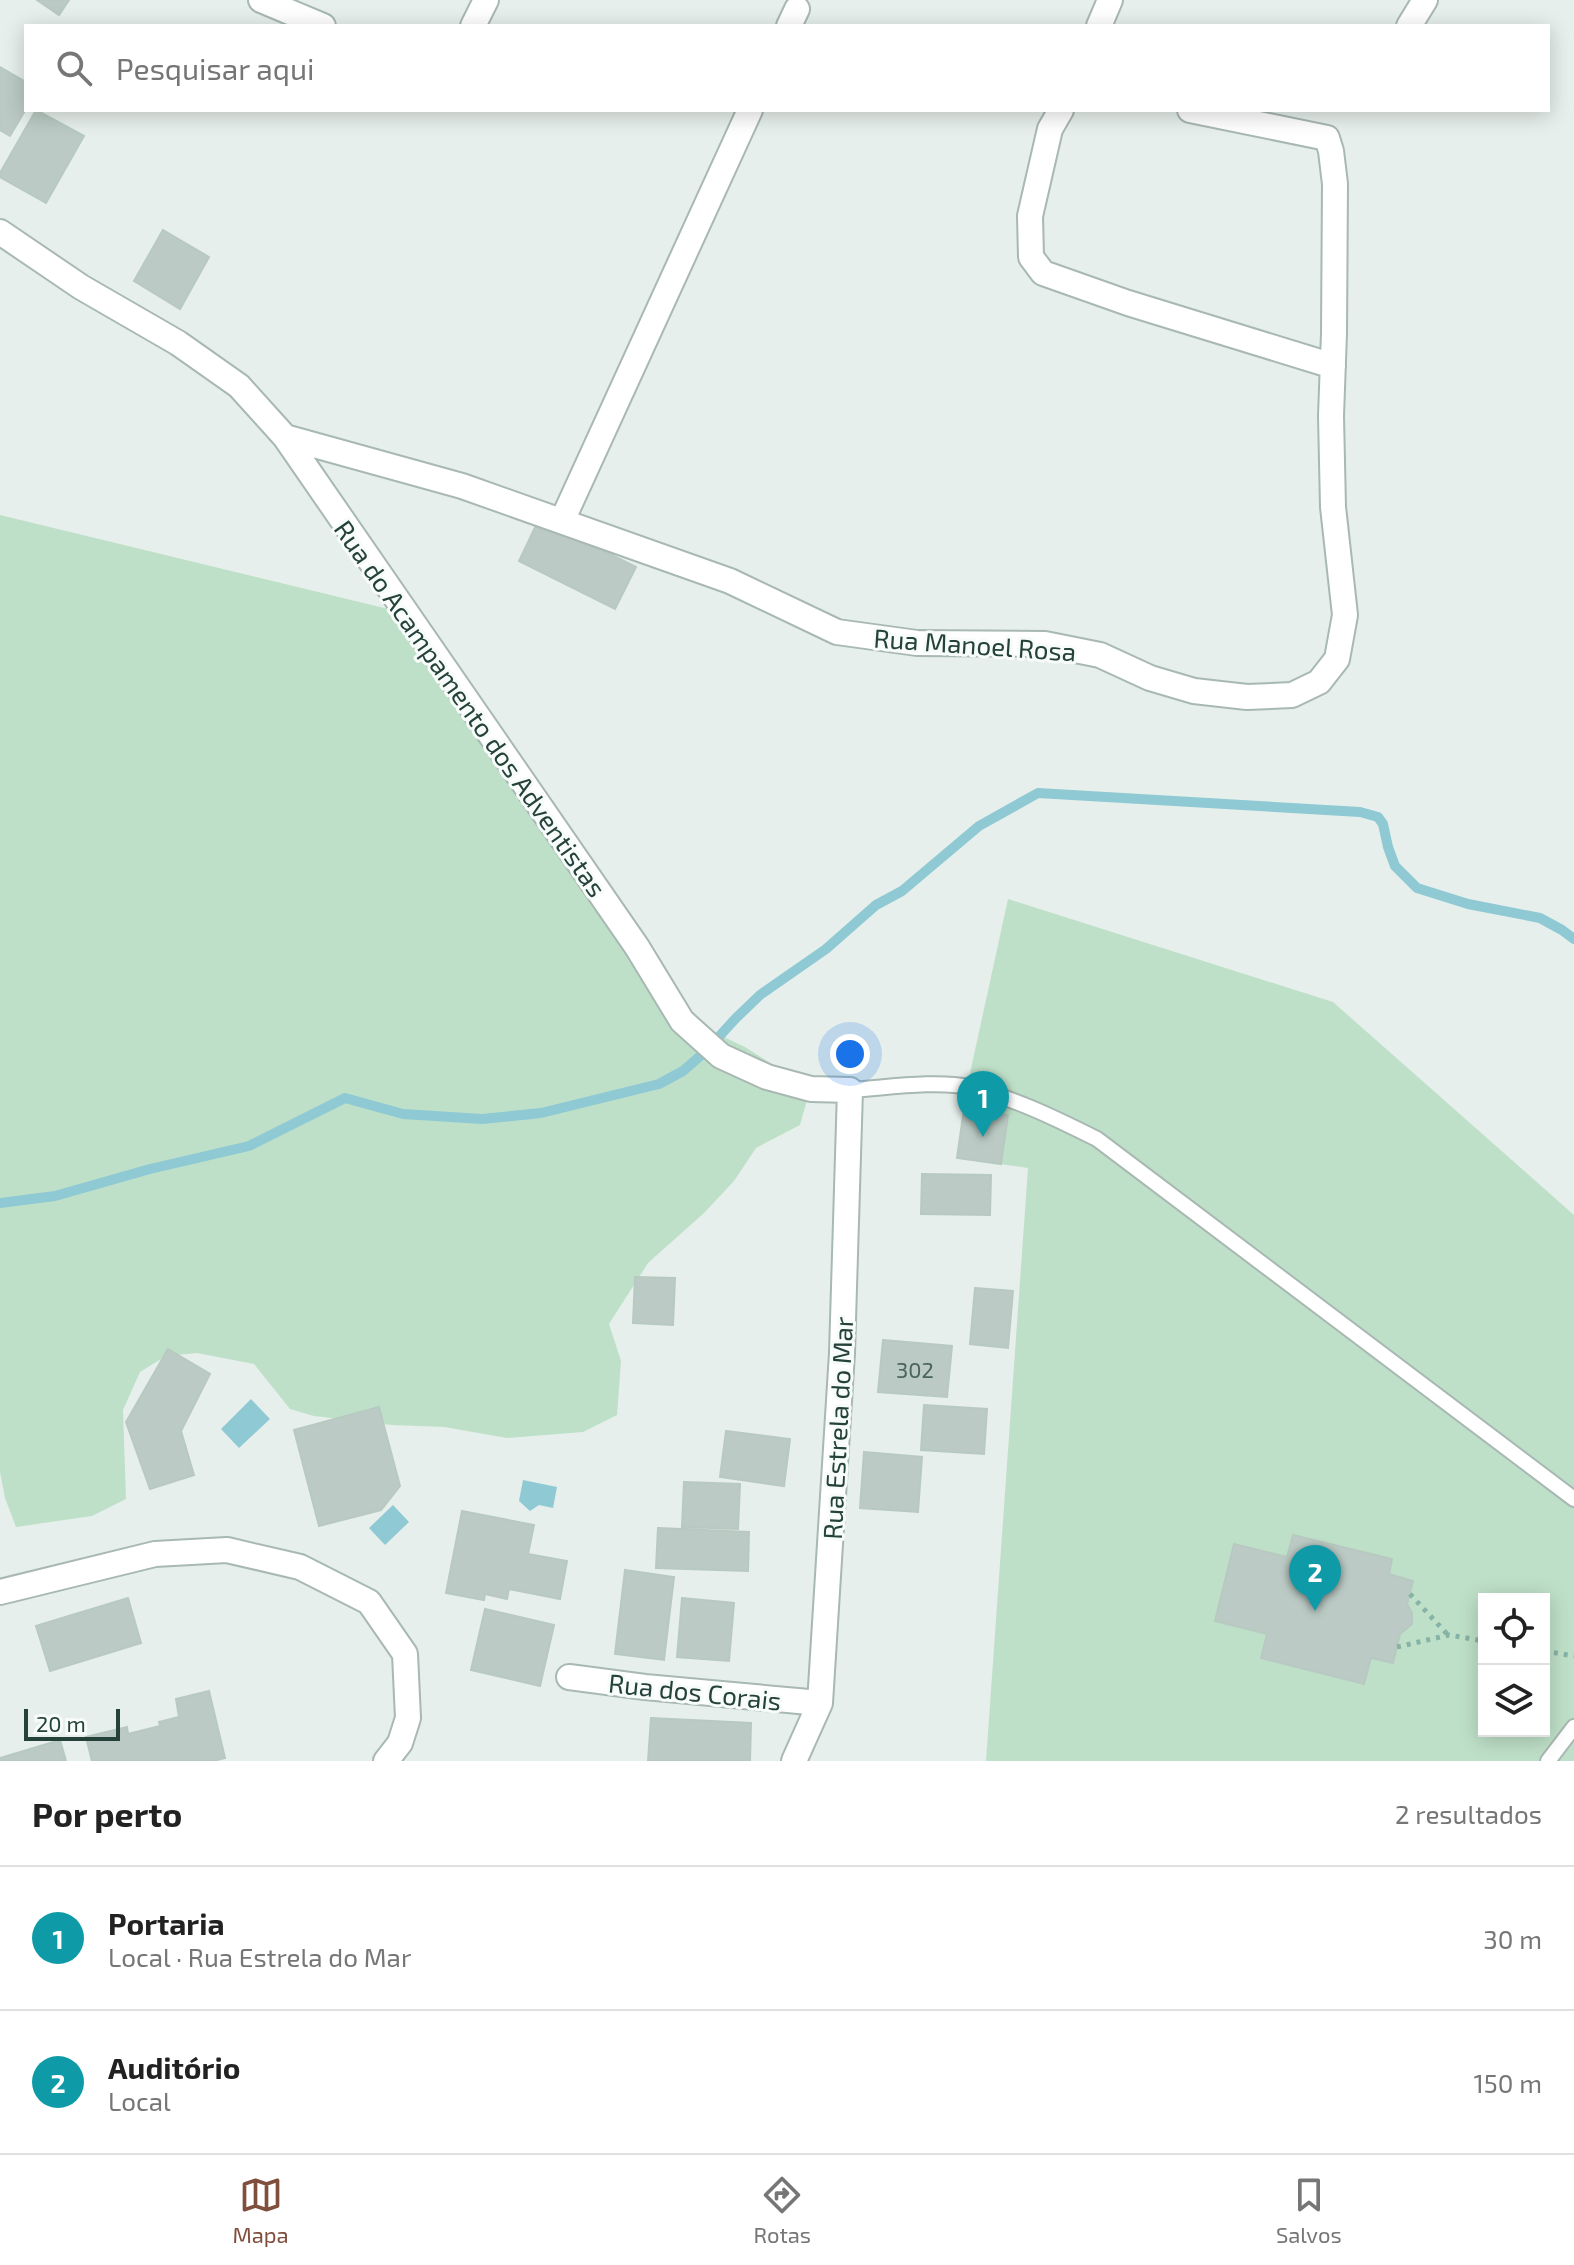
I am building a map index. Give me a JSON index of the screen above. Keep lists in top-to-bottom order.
{
  "streets": {
    "street": [
      "Rua Manoel Rosa",
      "Rua do Acampamento dos Adventistas",
      "Rua Estrela do Mar",
      "Rua dos Corais"
    ]
  },
  "crossings": [
    ["Rua Manoel Rosa", "Rua do Acampamento dos Adventistas"],
    ["Rua do Acampamento dos Adventistas", "Rua Estrela do Mar"],
    ["Rua Estrela do Mar", "Rua dos Corais"]
  ],
  "house_numbers": ["302"],
  "scale_bar": "20 m",
  "page": {
    "search": "Pesquisar aqui",
    "pins": ["1", "2"],
    "scale": "20 m",
    "heading": ["Por perto", "2 resultados"],
    "list": [
      {
        "mark": "1",
        "name": "Portaria",
        "note": "Local · Rua Estrela do Mar",
        "value": "30 m"
      },
      {
        "mark": "2",
        "name": "Auditório",
        "note": "Local",
        "value": "150 m"
      }
    ],
    "nav": ["Mapa", "Rotas", "Salvos"]
  }
}
